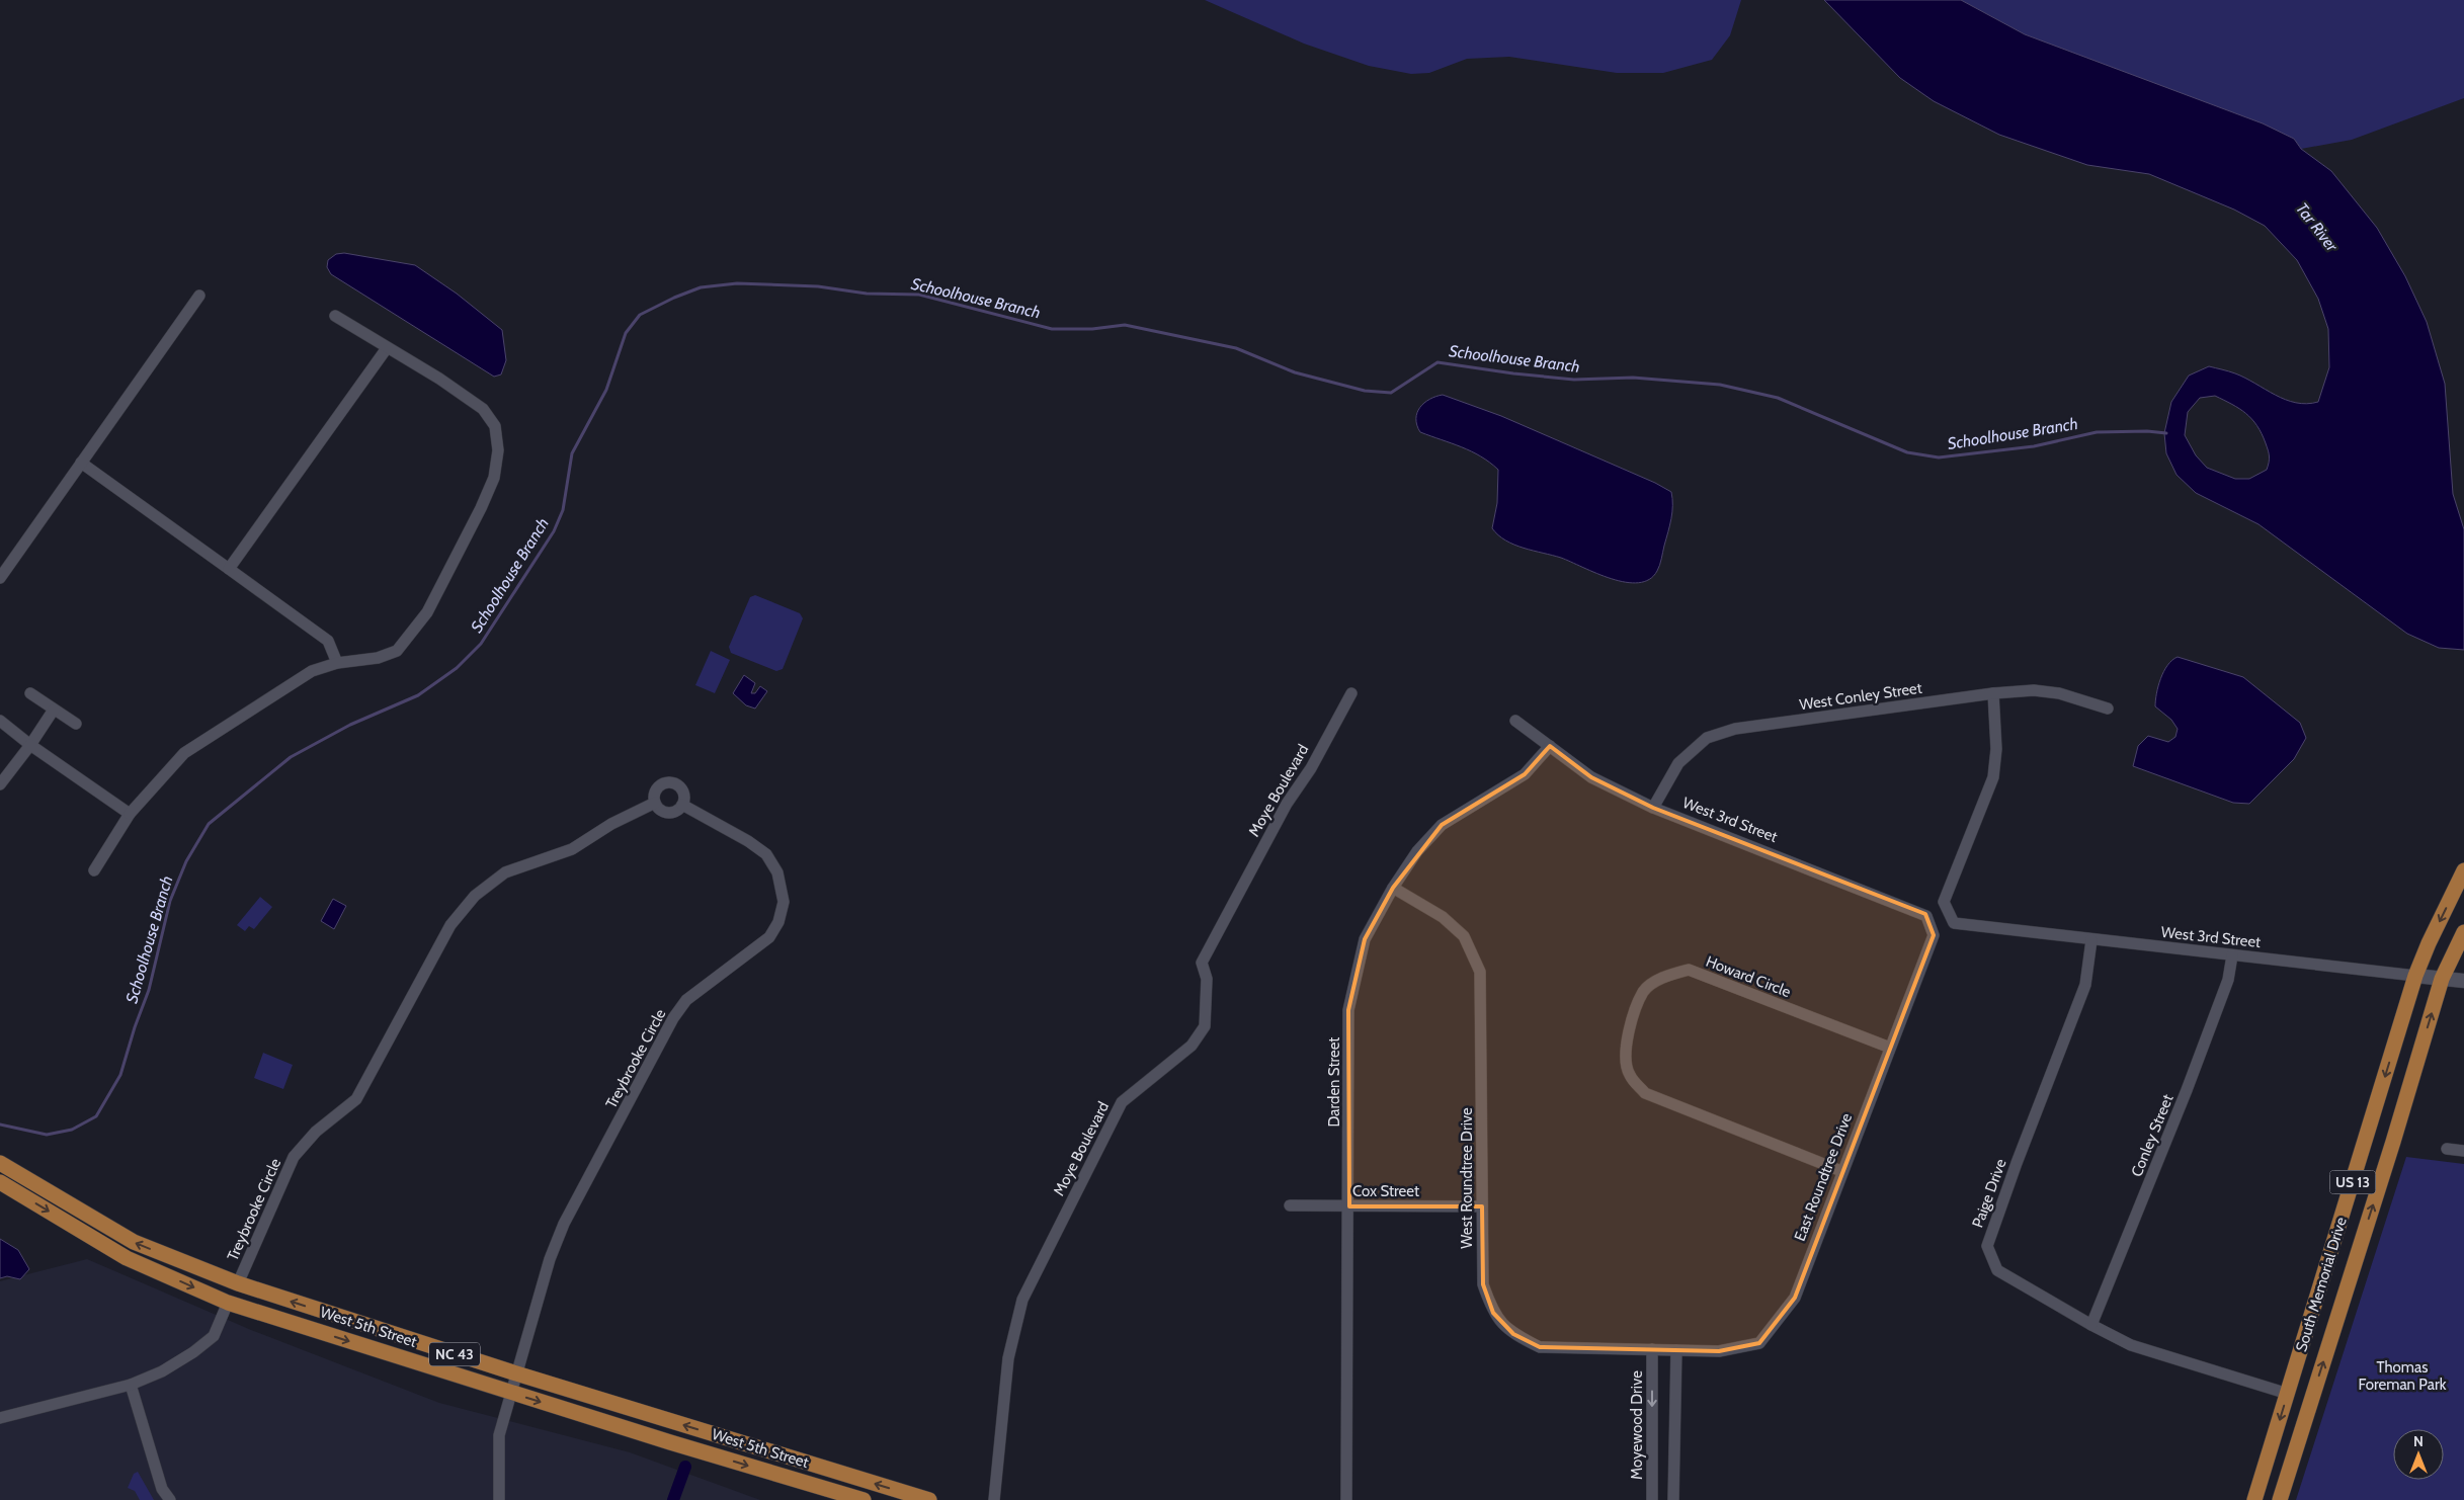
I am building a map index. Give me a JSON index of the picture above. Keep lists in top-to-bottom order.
{
  "streets": {
    "main road": [
      "US 13",
      "South Memorial Drive",
      "West 5th Street",
      "NC 43"
    ],
    "street": [
      "West Conley Street",
      "Moye Boulevard",
      "West 3rd Street",
      "Howard Circle",
      "Treybrooke Circle",
      "Darden Street",
      "Conley Street",
      "East Roundtree Drive",
      "West Roundtree Drive",
      "Cox Street",
      "Paige Drive",
      "Moyewood Drive"
    ]
  },
  "crossings": [
    ["West Conley Street", "West 3rd Street"],
    ["West 3rd Street", "Darden Street"],
    ["West 3rd Street", "Conley Street"],
    ["West 3rd Street", "East Roundtree Drive"],
    ["West 3rd Street", "Paige Drive"],
    ["West 3rd Street", "South Memorial Drive"],
    ["Howard Circle", "East Roundtree Drive"],
    ["Treybrooke Circle", "West 5th Street"],
    ["Darden Street", "West Roundtree Drive"],
    ["Darden Street", "Cox Street"],
    ["Conley Street", "Paige Drive"],
    ["East Roundtree Drive", "West Roundtree Drive"],
    ["West Roundtree Drive", "Cox Street"],
    ["West Roundtree Drive", "Moyewood Drive"],
    ["Paige Drive", "South Memorial Drive"]
  ],
  "water": ["Tar River", "Schoolhouse Branch"],
  "parks": ["Thomas Foreman Park"],
  "north": "top"
}
